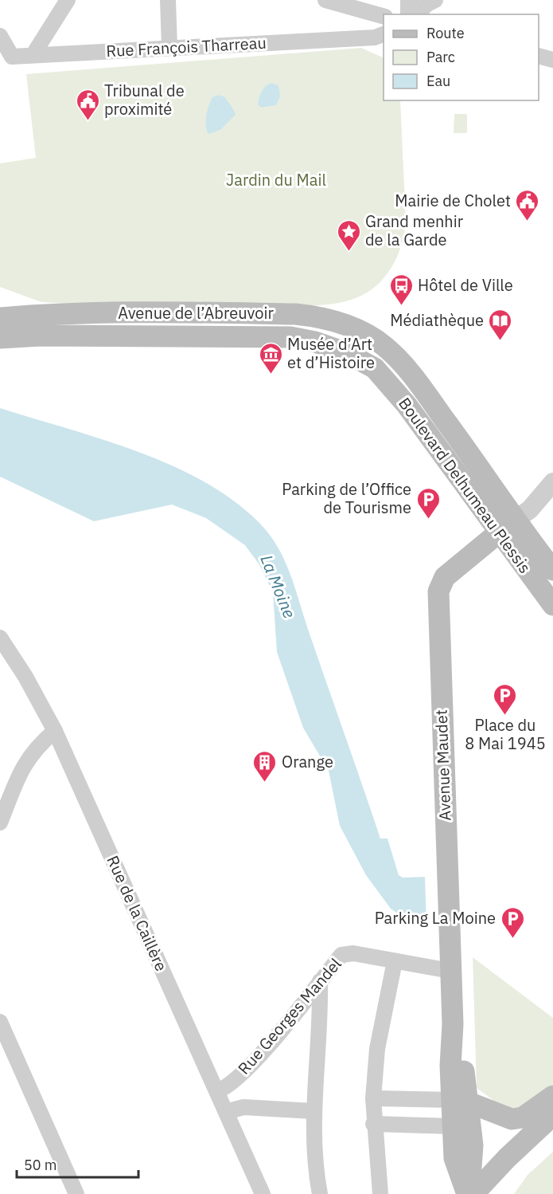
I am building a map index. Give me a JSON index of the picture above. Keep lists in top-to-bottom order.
{
  "streets": {
    "main road": ["Avenue de l’Abreuvoir", "Boulevard Delhumeau Plessis", "Avenue Maudet"],
    "street": ["Rue François Tharreau", "Rue de la Caillère", "Rue Georges Mandel"]
  },
  "crossings": [
    ["Avenue de l’Abreuvoir", "Boulevard Delhumeau Plessis"],
    ["Boulevard Delhumeau Plessis", "Avenue Maudet"],
    ["Avenue Maudet", "Rue Georges Mandel"],
    ["Rue de la Caillère", "Rue Georges Mandel"]
  ],
  "water": ["La Moine"],
  "parks": ["Jardin du Mail"],
  "places": {
    "public building": ["Tribunal de proximité", "Mairie de Cholet"],
    "place": ["Grand menhir de la Garde"],
    "bus stop": ["Hôtel de Ville"],
    "library": ["Médiathèque"],
    "museum": ["Musée d’Art et d’Histoire"],
    "parking": ["Parking de l’Office de Tourisme", "Place du 8 Mai 1945", "Parking La Moine"],
    "building": ["Orange"]
  },
  "legend": ["Route", "Parc", "Eau"],
  "scale_bar": "50 m"
}
